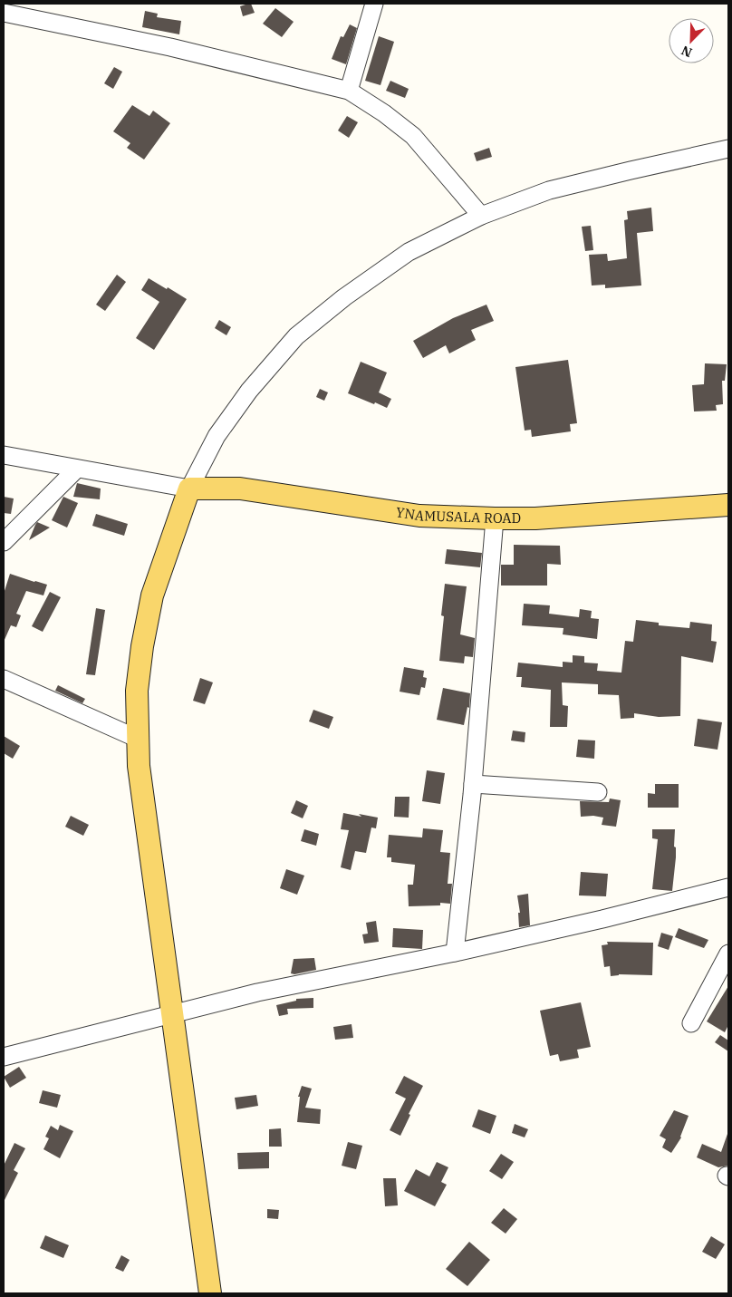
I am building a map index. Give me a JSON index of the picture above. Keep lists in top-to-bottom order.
{
  "streets": {
    "main road": ["YNAMUSALA ROAD"]
  },
  "north": "bottom left"
}
